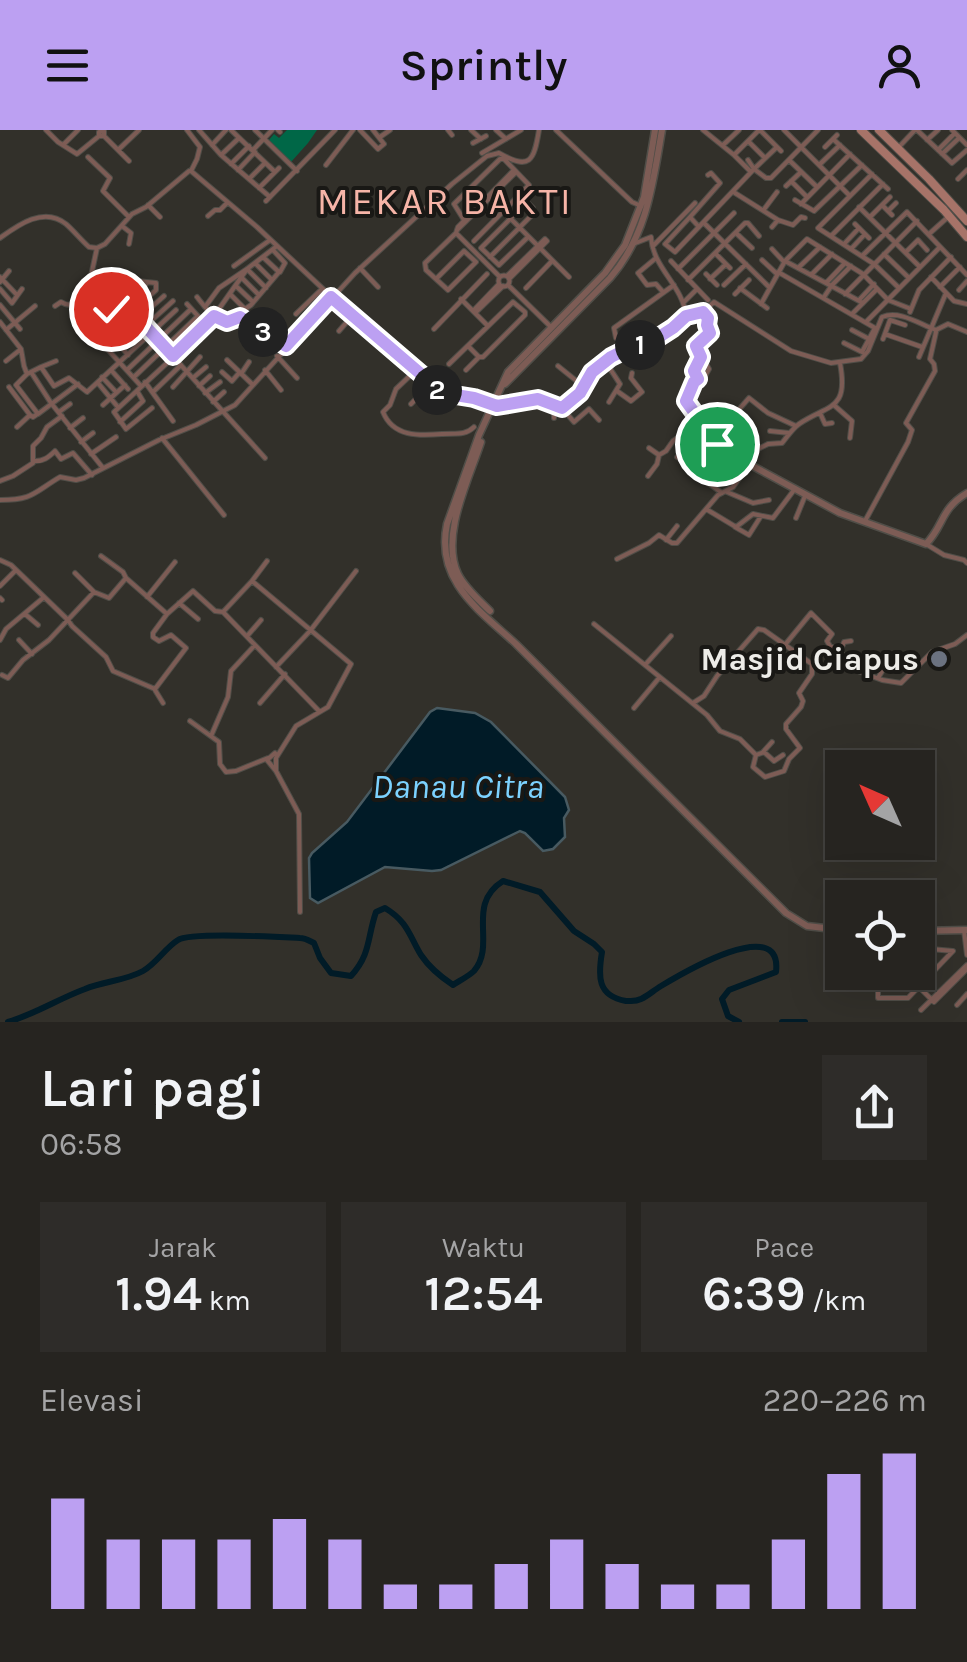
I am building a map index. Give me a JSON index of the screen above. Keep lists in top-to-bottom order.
{
  "districts": ["MEKAR BAKTI"],
  "water": ["Danau Citra"],
  "places": ["Masjid Ciapus"],
  "north": "top left",
  "page": {
    "header": "Sprintly",
    "pins": ["3", "1", "2"],
    "heading": ["Lari pagi", "06:58"],
    "stats": [
      ["Jarak", "1.94 km"],
      ["Waktu", "12:54"],
      ["Pace", "6:39 /km"]
    ],
    "chart": ["Elevasi", "220–226 m"]
  }
}
